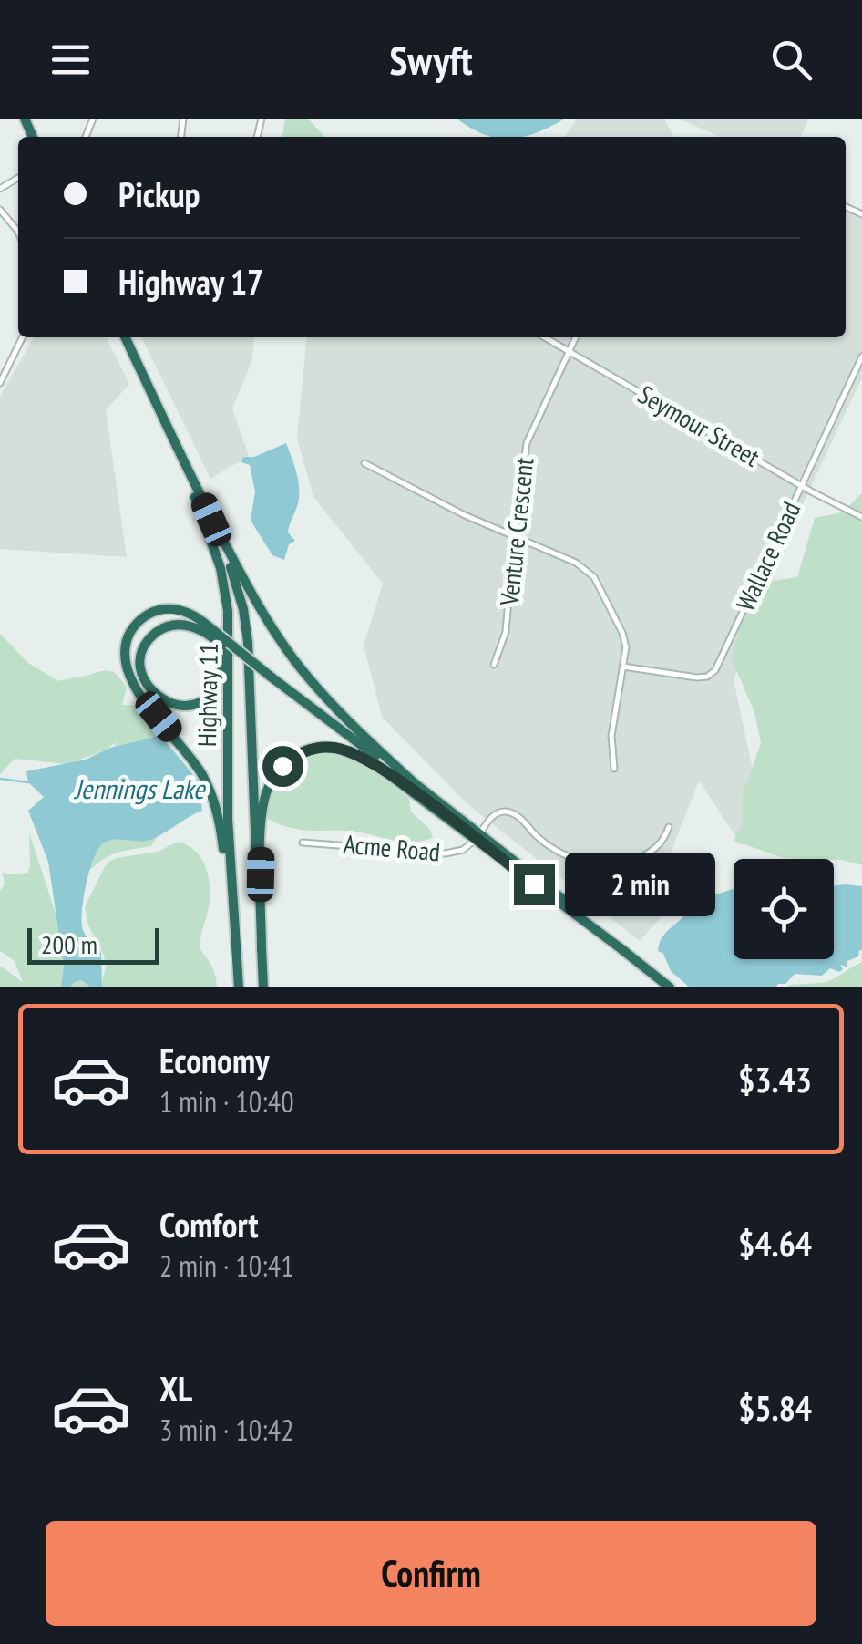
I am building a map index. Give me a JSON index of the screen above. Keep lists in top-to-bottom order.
{
  "streets": {
    "highway": ["Highway 11"],
    "street": [
      "Seymour Street",
      "Venture Crescent",
      "Wallace Road",
      "Acme Road"
    ]
  },
  "crossings": [
    ["Seymour Street", "Venture Crescent"],
    ["Seymour Street", "Wallace Road"]
  ],
  "water": ["Jennings Lake"],
  "scale_bar": "200 m",
  "page": {
    "header": "Swyft",
    "banner": ["Pickup", "Highway 17"],
    "bubble": "2 min",
    "scale": "200 m",
    "list": [
      {
        "name": "Economy",
        "note": "1 min · 10:40",
        "value": "$3.43"
      },
      {
        "name": "Comfort",
        "note": "2 min · 10:41",
        "value": "$4.64"
      },
      {
        "name": "XL",
        "note": "3 min · 10:42",
        "value": "$5.84"
      }
    ],
    "buttons": "Confirm"
  }
}
